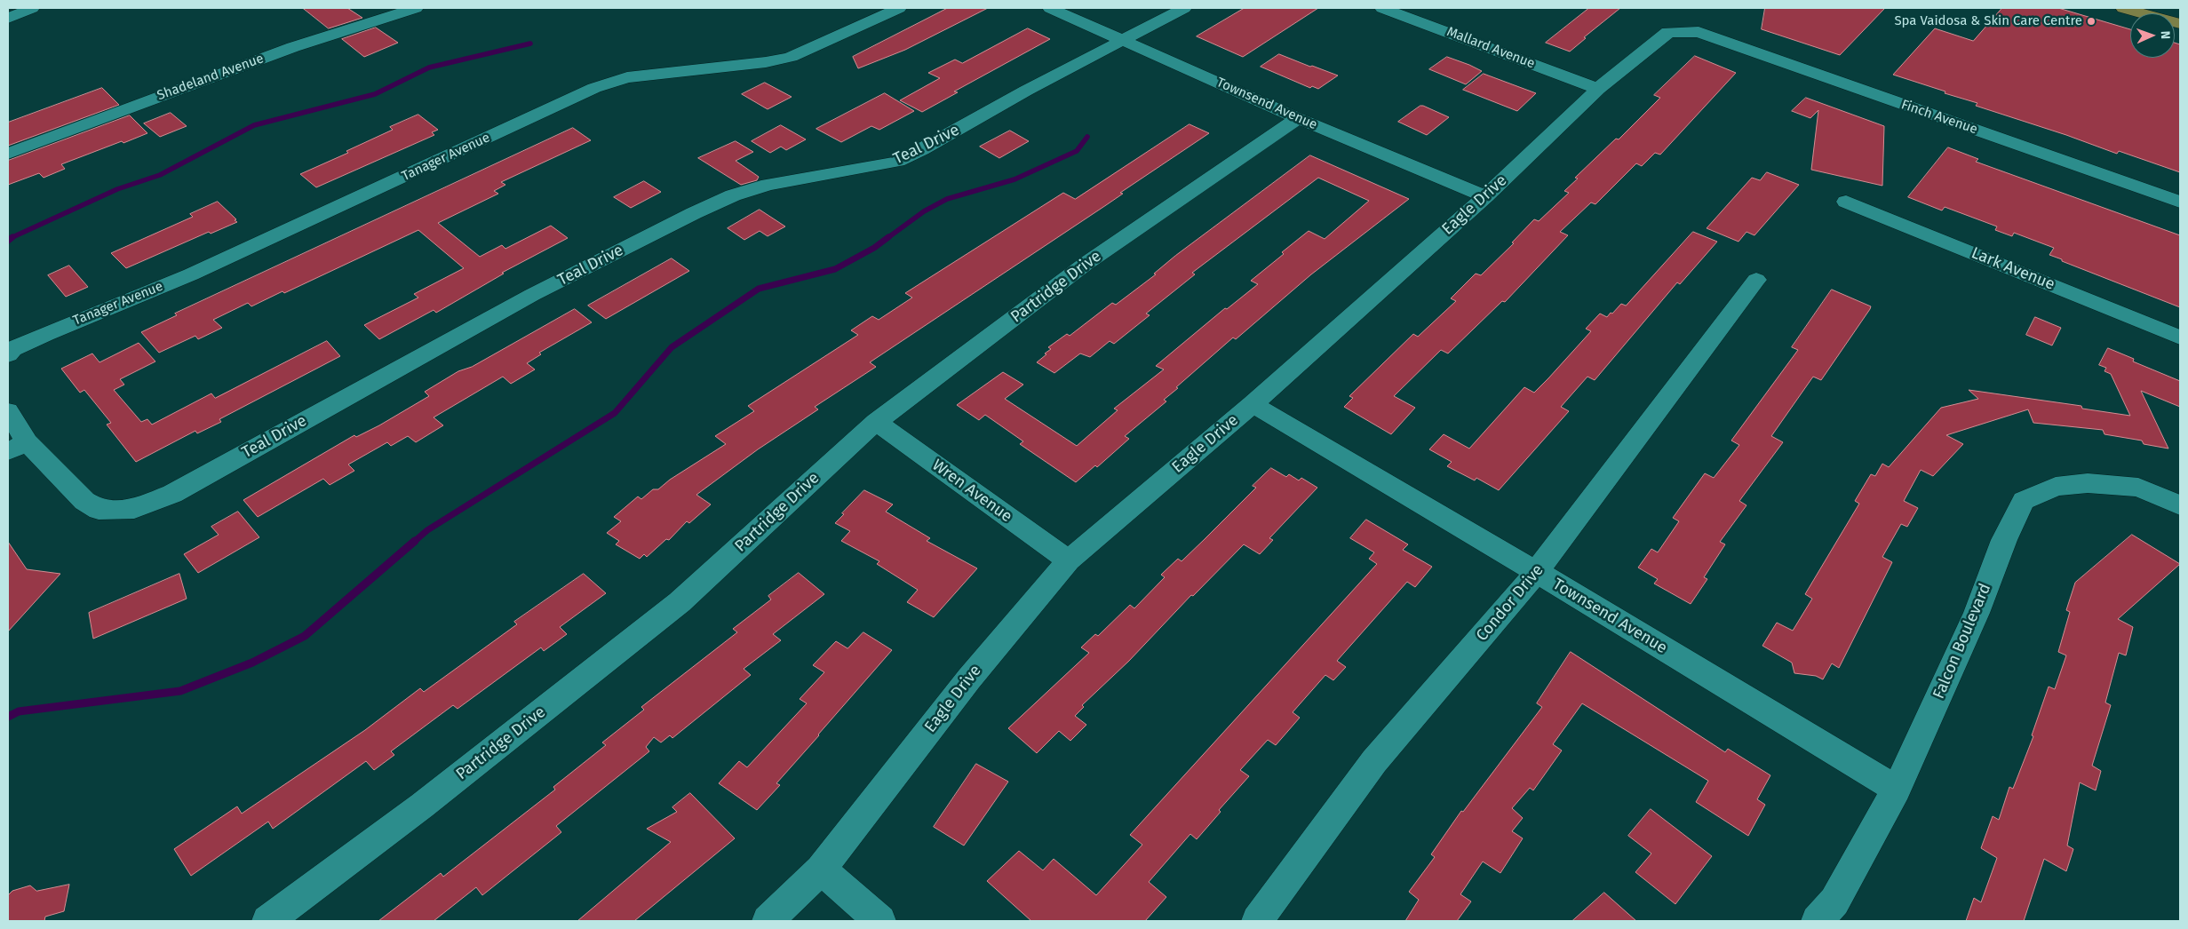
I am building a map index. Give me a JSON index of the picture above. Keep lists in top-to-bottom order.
{
  "streets": {
    "street": [
      "Mallard Avenue",
      "Shadeland Avenue",
      "Townsend Avenue",
      "Finch Avenue",
      "Teal Drive",
      "Tanager Avenue",
      "Eagle Drive",
      "Lark Avenue",
      "Partridge Drive",
      "Wren Avenue",
      "Condor Drive",
      "Falcon Boulevard"
    ]
  },
  "crossings": [
    ["Mallard Avenue", "Eagle Drive"],
    ["Townsend Avenue", "Teal Drive"],
    ["Townsend Avenue", "Eagle Drive"],
    ["Townsend Avenue", "Partridge Drive"],
    ["Townsend Avenue", "Condor Drive"],
    ["Townsend Avenue", "Falcon Boulevard"],
    ["Finch Avenue", "Eagle Drive"],
    ["Eagle Drive", "Wren Avenue"],
    ["Partridge Drive", "Wren Avenue"]
  ],
  "places": ["Spa Vaidosa & Skin Care Centre"],
  "north": "right"
}
